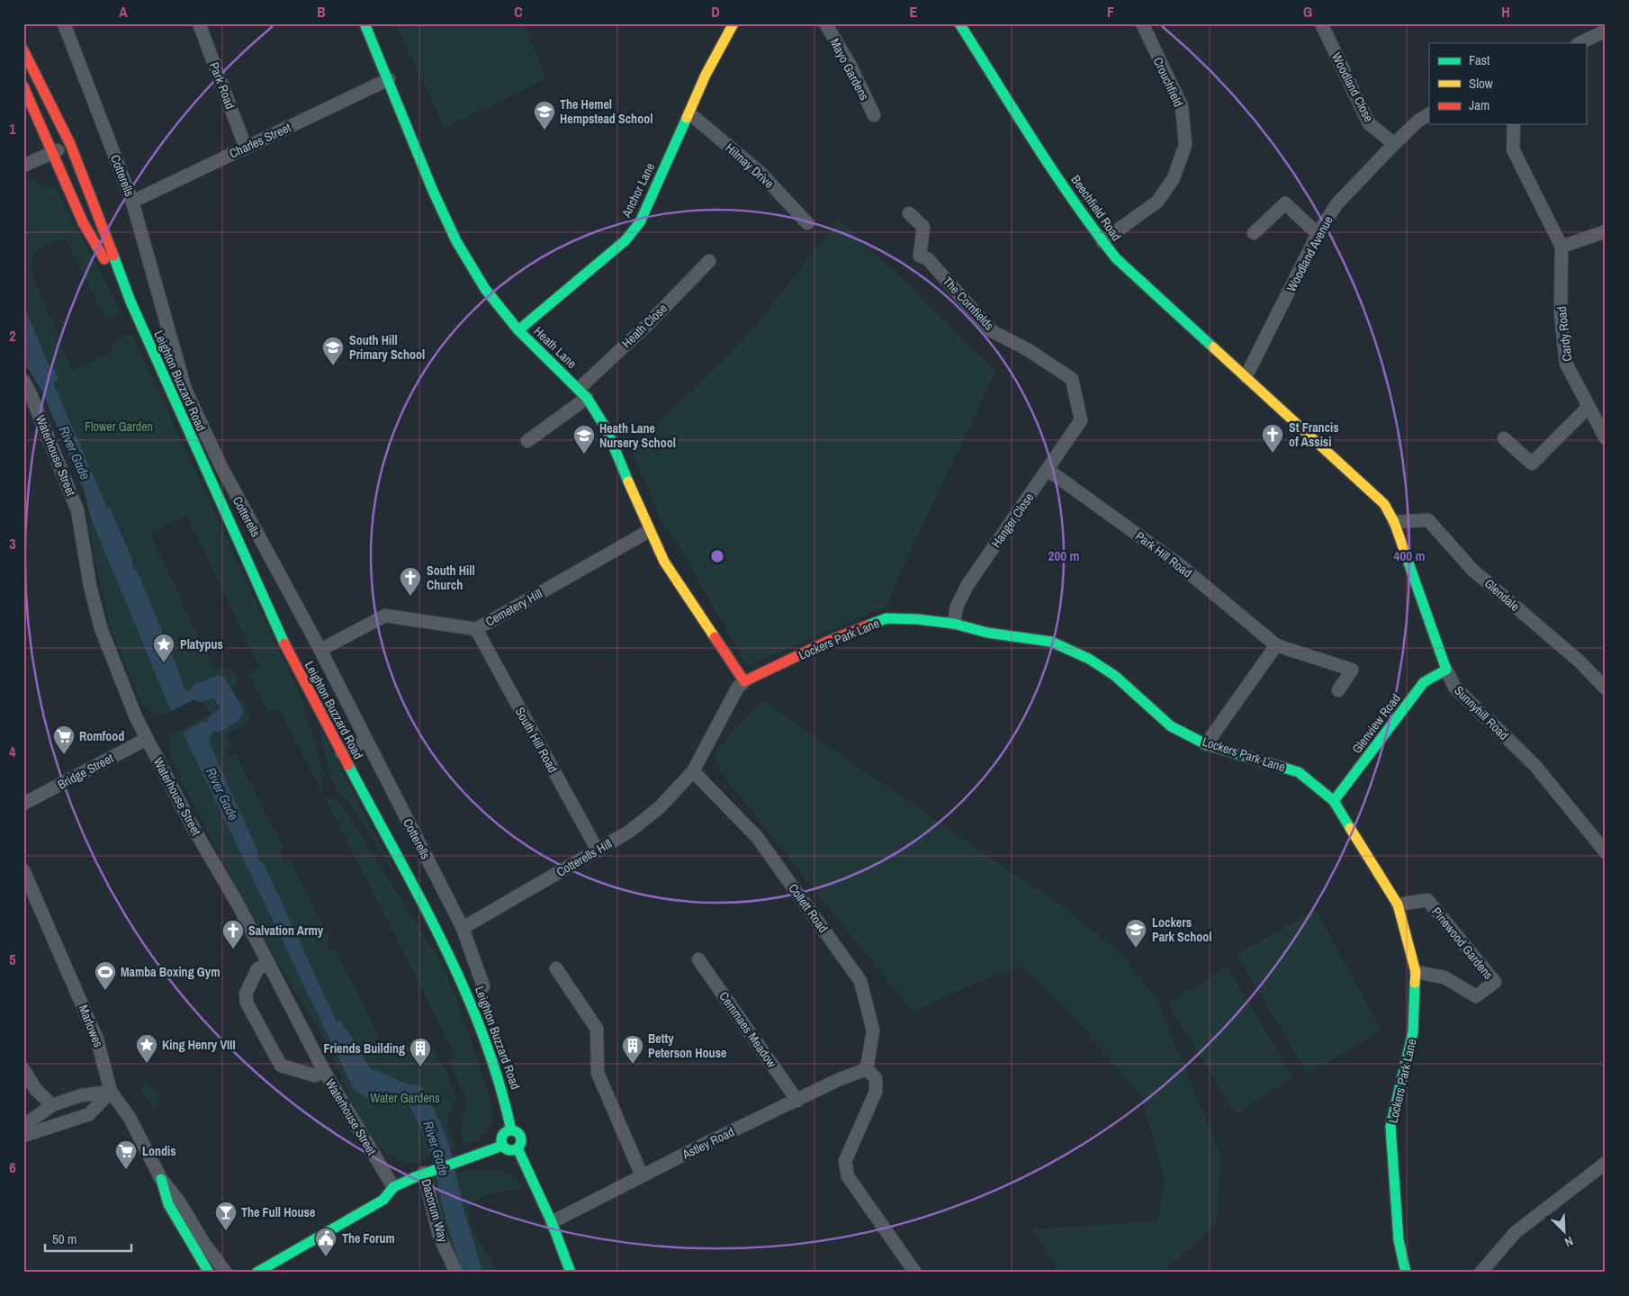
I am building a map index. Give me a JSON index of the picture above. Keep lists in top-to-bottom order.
{
  "streets": {
    "street": [
      "Mayo Gardens",
      "Crouchfield",
      "Park Road",
      "Woodland Close",
      "Charles Street",
      "Hilmay Drive",
      "Cotterells",
      "Anchor Lane",
      "Beechfield Road",
      "Woodland Avenue",
      "The Cornfields",
      "Heath Close",
      "Cardy Road",
      "Heath Lane",
      "Leighton Buzzard Road",
      "Waterhouse Street",
      "Hanger Close",
      "Park Hill Road",
      "Glendale",
      "Cemetery Hill",
      "Lockers Park Lane",
      "Sunnyhill Road",
      "Glenview Road",
      "South Hill Road",
      "Bridge Street",
      "Cotterells Hill",
      "Collett Road",
      "Pinewood Gardens",
      "Marlowes",
      "Cemmaes Meadow",
      "Astley Road",
      "Dacorum Way"
    ]
  },
  "crossings": [
    ["Crouchfield", "Beechfield Road"],
    ["Park Road", "Charles Street"],
    ["Woodland Close", "Woodland Avenue"],
    ["Charles Street", "Cotterells"],
    ["Charles Street", "Heath Lane"],
    ["Hilmay Drive", "Anchor Lane"],
    ["Cotterells", "Cemetery Hill"],
    ["Cotterells", "Cotterells Hill"],
    ["Anchor Lane", "Heath Lane"],
    ["Beechfield Road", "Woodland Avenue"],
    ["The Cornfields", "Hanger Close"],
    ["Heath Close", "Heath Lane"],
    ["Heath Lane", "Cemetery Hill"],
    ["Heath Lane", "Lockers Park Lane"],
    ["Waterhouse Street", "Bridge Street"],
    ["Hanger Close", "Park Hill Road"],
    ["Hanger Close", "Lockers Park Lane"],
    ["Glendale", "Sunnyhill Road"],
    ["Cemetery Hill", "South Hill Road"],
    ["Lockers Park Lane", "Glenview Road"],
    ["Lockers Park Lane", "Cotterells Hill"],
    ["Lockers Park Lane", "Collett Road"],
    ["Lockers Park Lane", "Pinewood Gardens"],
    ["Sunnyhill Road", "Glenview Road"],
    ["South Hill Road", "Cotterells Hill"],
    ["Cotterells Hill", "Collett Road"],
    ["Collett Road", "Astley Road"],
    ["Cemmaes Meadow", "Astley Road"]
  ],
  "water": ["River Gade"],
  "parks": ["Flower Garden", "Water Gardens"],
  "places": {
    "school or university": [
      "The Hemel Hempstead School",
      "South Hill Primary School",
      "Heath Lane Nursery School",
      "Lockers Park School"
    ],
    "church": ["St Francis of Assisi", "South Hill Church", "Salvation Army"],
    "place": ["Platypus", "King Henry VIII"],
    "supermarket": ["Romfood", "Londis"],
    "sports": ["Mamba Boxing Gym"],
    "building": ["Betty Peterson House", "Friends Building"],
    "bar": ["The Full House"],
    "public building": ["The Forum"]
  },
  "legend": ["Fast", "Slow", "Jam"],
  "scale_bar": "50 m",
  "north": "bottom right",
  "grid": {
    "columns": [
      "A",
      "B",
      "C",
      "D",
      "E",
      "F",
      "G",
      "H"
    ],
    "rows": [
      "1",
      "2",
      "3",
      "4",
      "5",
      "6"
    ]
  },
  "rings": ["200 m", "400 m"]
}
